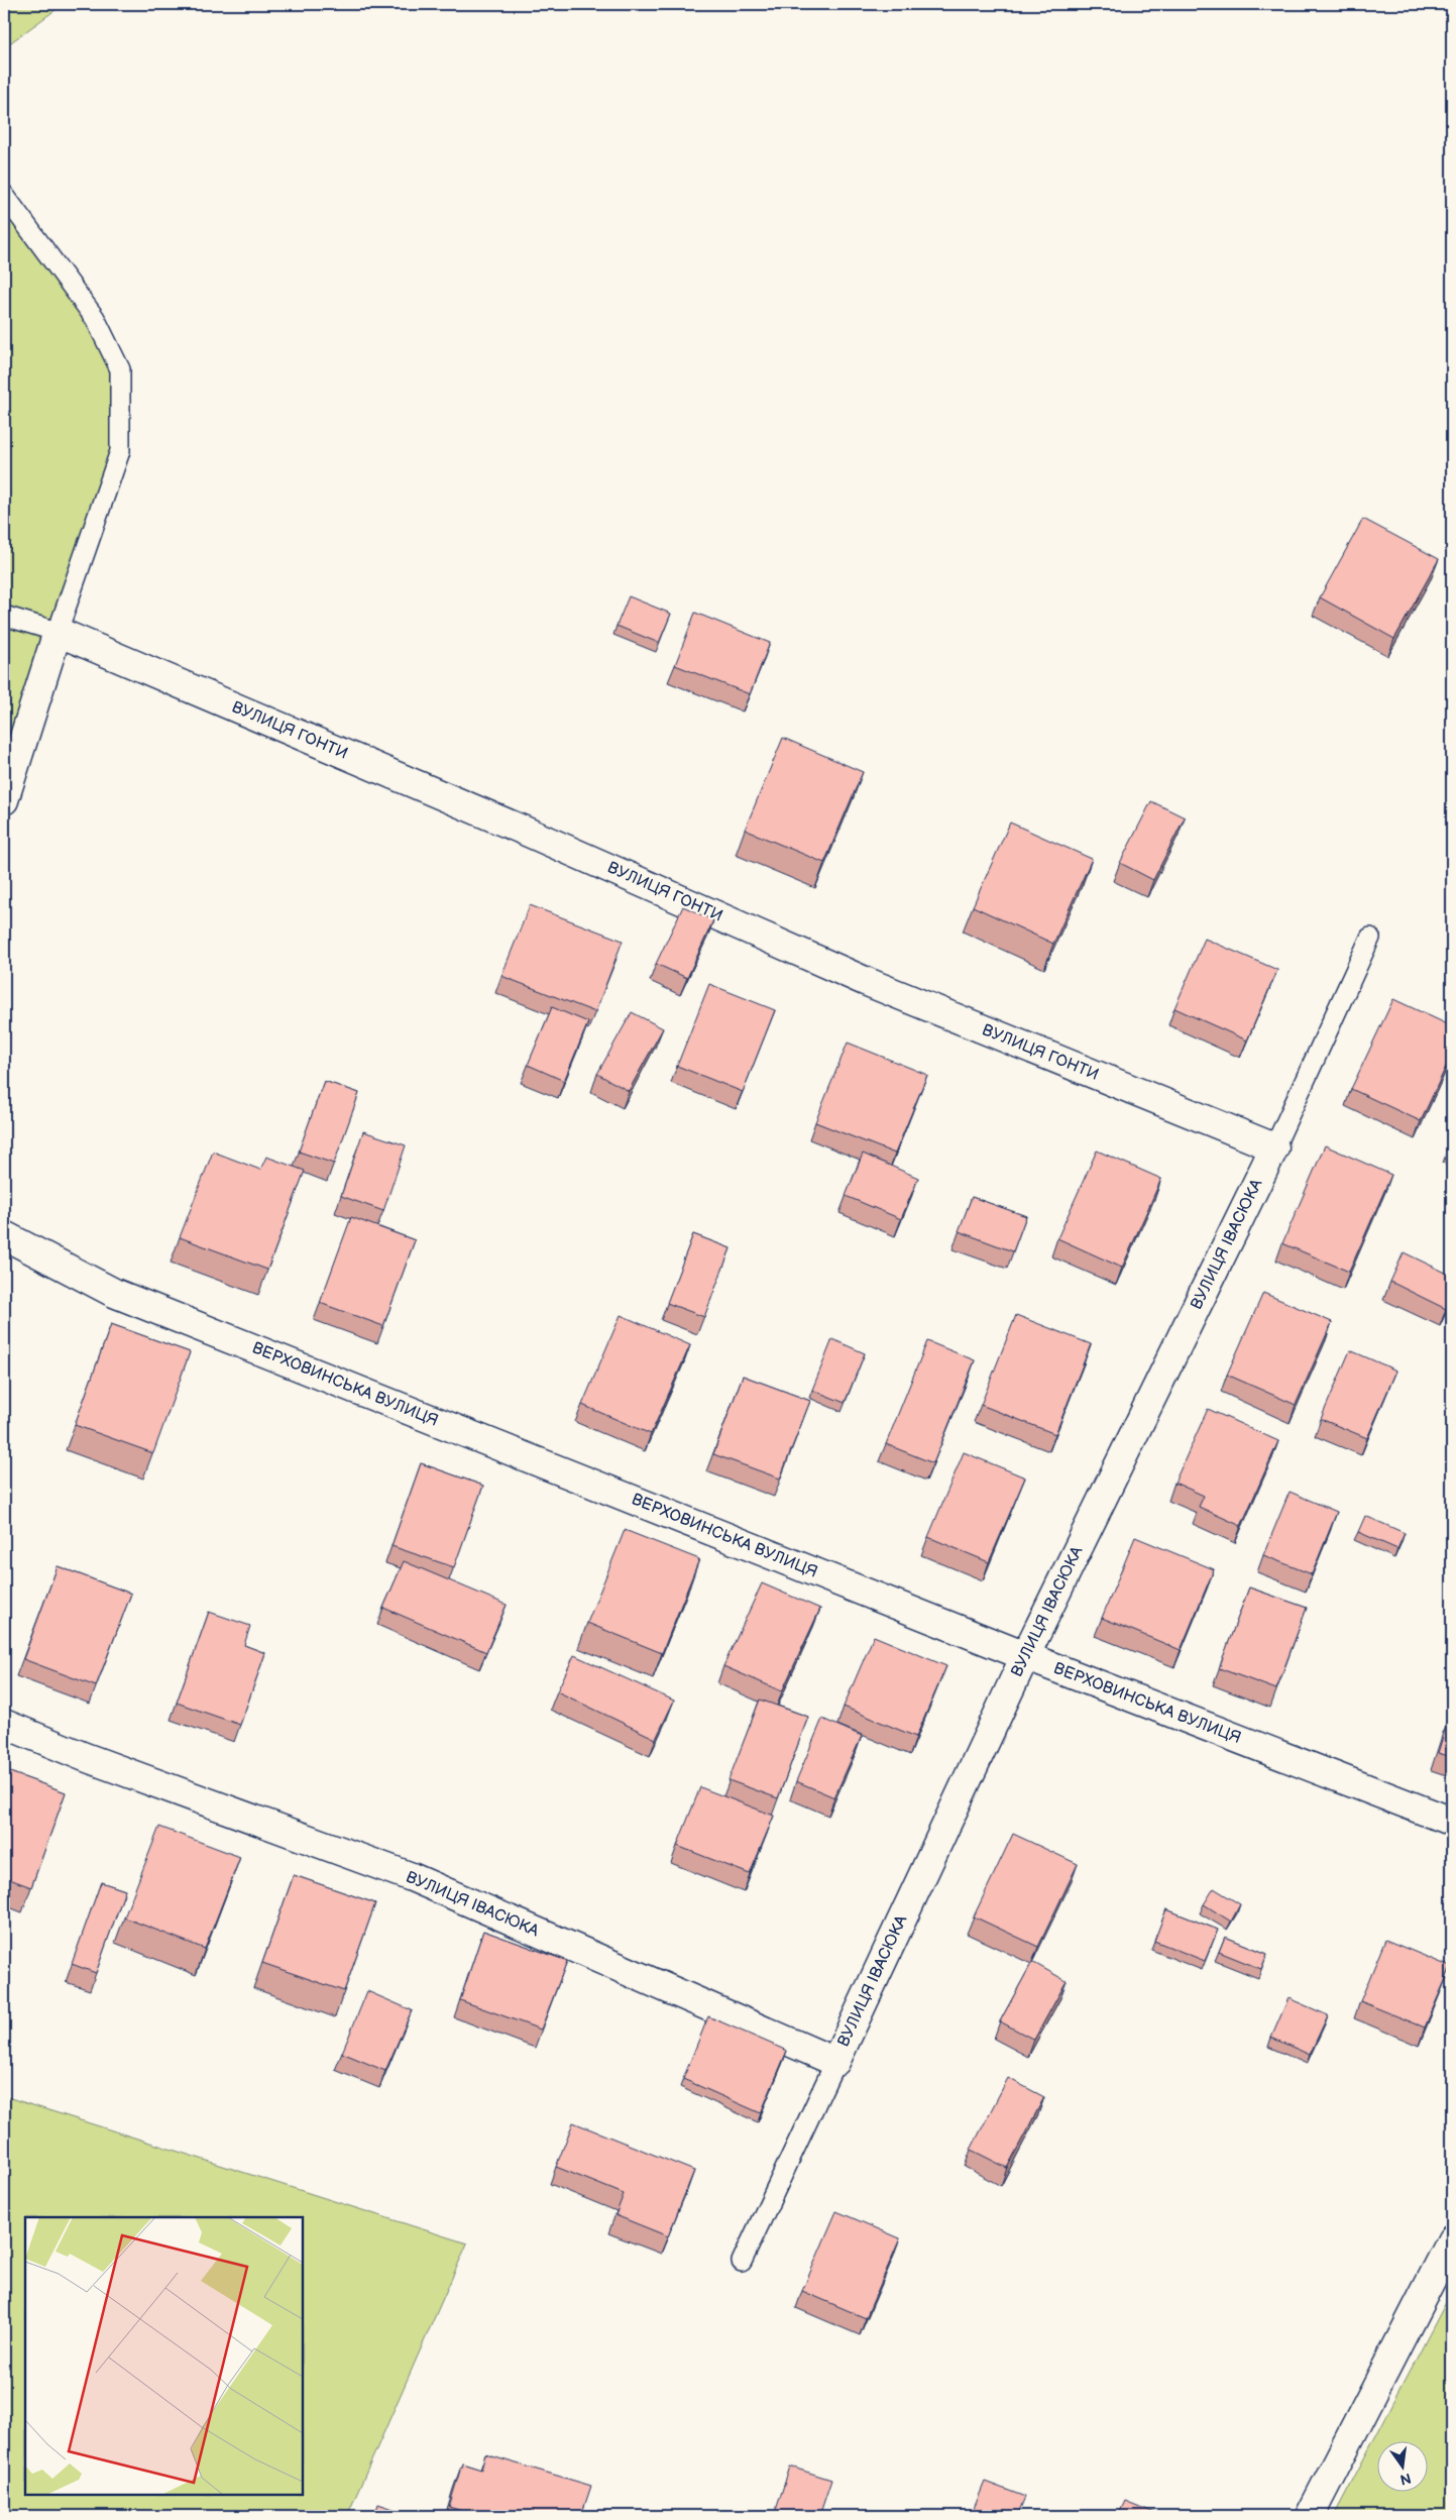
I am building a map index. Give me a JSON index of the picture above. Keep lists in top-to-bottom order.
{
  "streets": {
    "street": ["ВУЛИЦЯ ГОНТИ", "ВУЛИЦЯ ІВАСЮКА", "ВЕРХОВИНСЬКА ВУЛИЦЯ"]
  },
  "crossings": [
    ["ВУЛИЦЯ ГОНТИ", "ВУЛИЦЯ ІВАСЮКА"],
    ["ВУЛИЦЯ ІВАСЮКА", "ВЕРХОВИНСЬКА ВУЛИЦЯ"]
  ],
  "north": "bottom"
}
